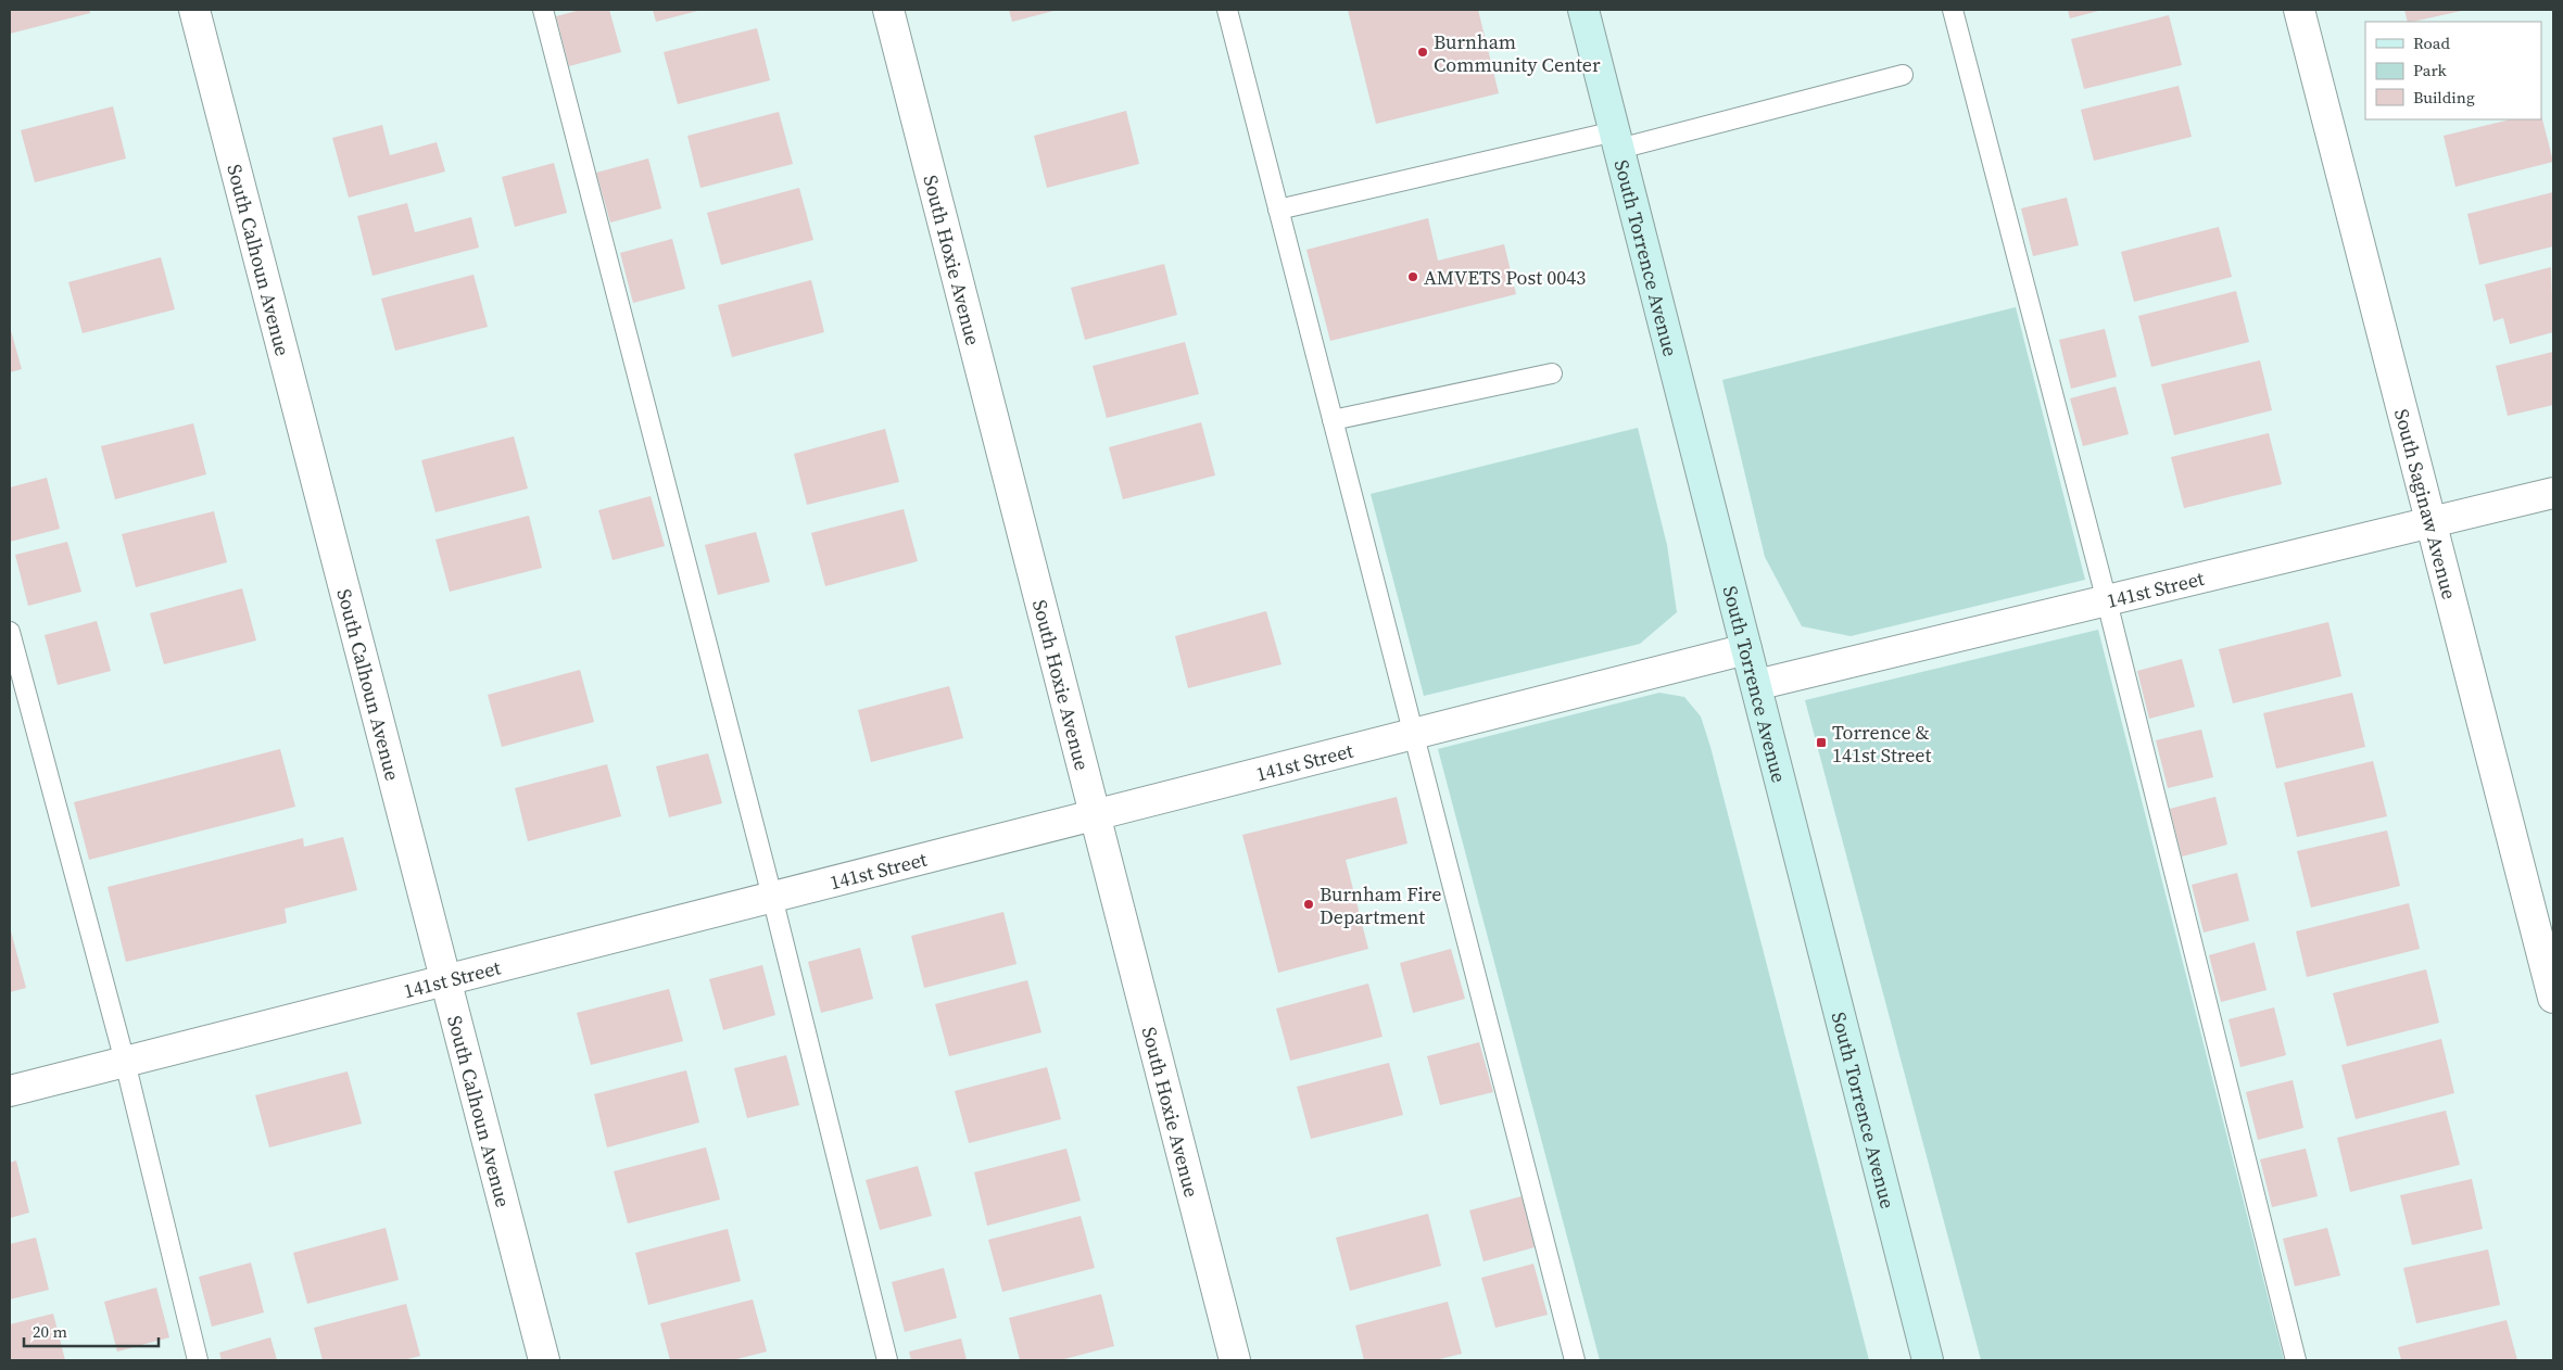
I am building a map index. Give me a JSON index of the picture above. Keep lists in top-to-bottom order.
{
  "streets": {
    "main road": ["South Torrence Avenue"],
    "street": [
      "South Calhoun Avenue",
      "South Hoxie Avenue",
      "South Saginaw Avenue",
      "141st Street"
    ]
  },
  "crossings": [
    ["South Calhoun Avenue", "141st Street"],
    ["South Hoxie Avenue", "141st Street"],
    ["South Torrence Avenue", "141st Street"],
    ["South Saginaw Avenue", "141st Street"]
  ],
  "places": {
    "other": ["Burnham Community Center", "AMVETS Post 0043", "Burnham Fire Department"],
    "transit": ["Torrence & 141st Street"]
  },
  "legend": ["Road", "Park", "Building"],
  "scale_bar": "20 m"
}
